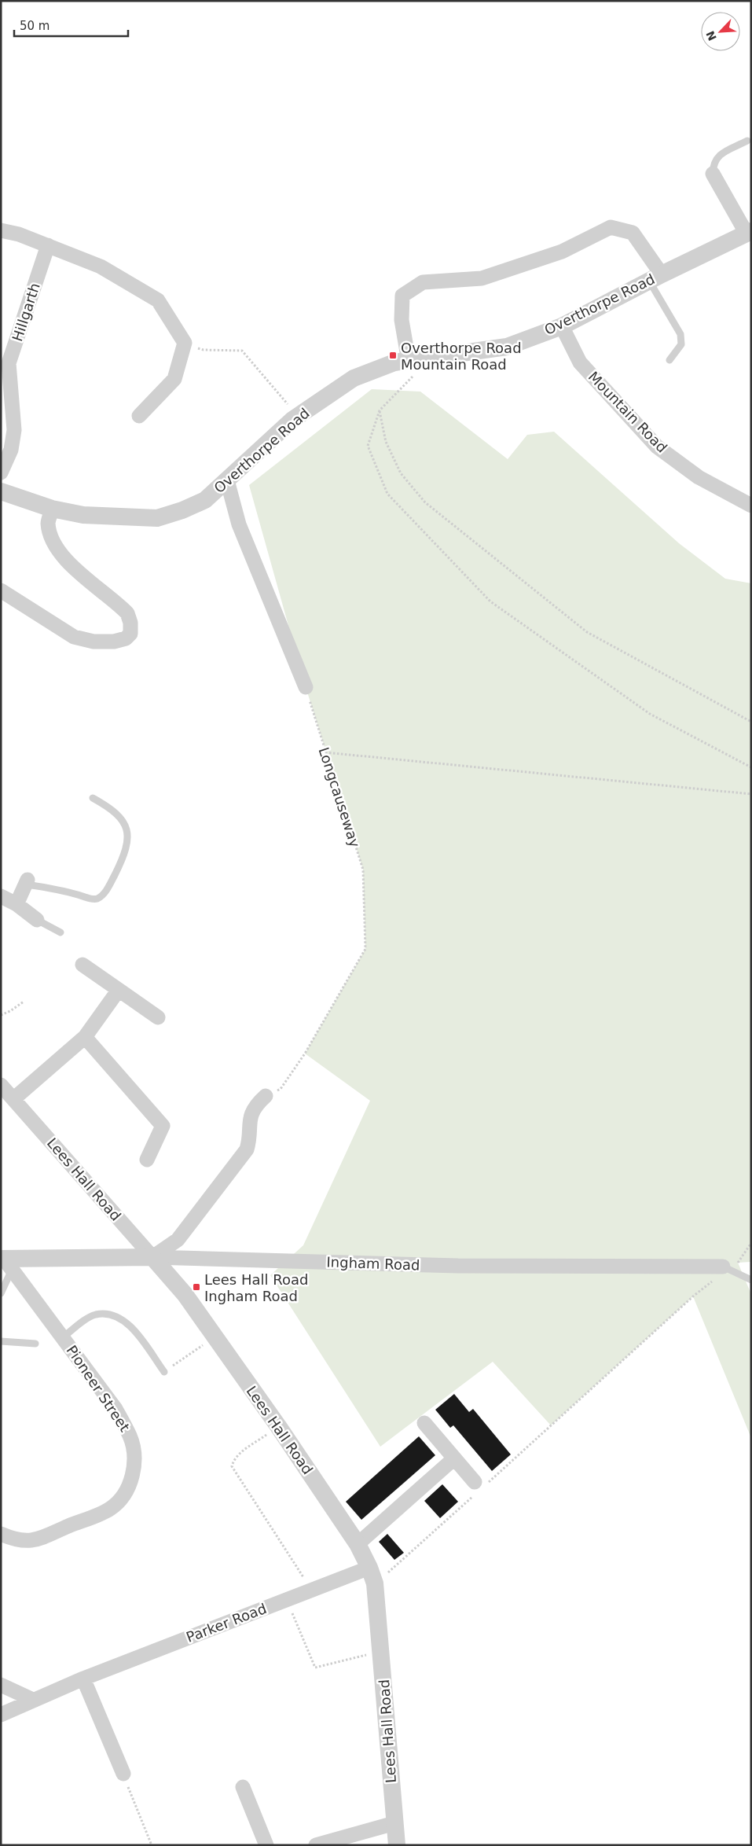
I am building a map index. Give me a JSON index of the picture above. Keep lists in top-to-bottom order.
{
  "streets": {
    "street": [
      "Overthorpe Road",
      "Hillgarth",
      "Mountain Road",
      "Lees Hall Road",
      "Ingham Road",
      "Pioneer Street",
      "Parker Road"
    ],
    "path": ["Longcauseway"]
  },
  "crossings": [
    ["Overthorpe Road", "Mountain Road"],
    ["Lees Hall Road", "Ingham Road"],
    ["Lees Hall Road", "Parker Road"],
    ["Ingham Road", "Pioneer Street"]
  ],
  "places": {
    "transit": ["Overthorpe Road Mountain Road", "Lees Hall Road Ingham Road"]
  },
  "scale_bar": "50 m",
  "north": "bottom left"
}
